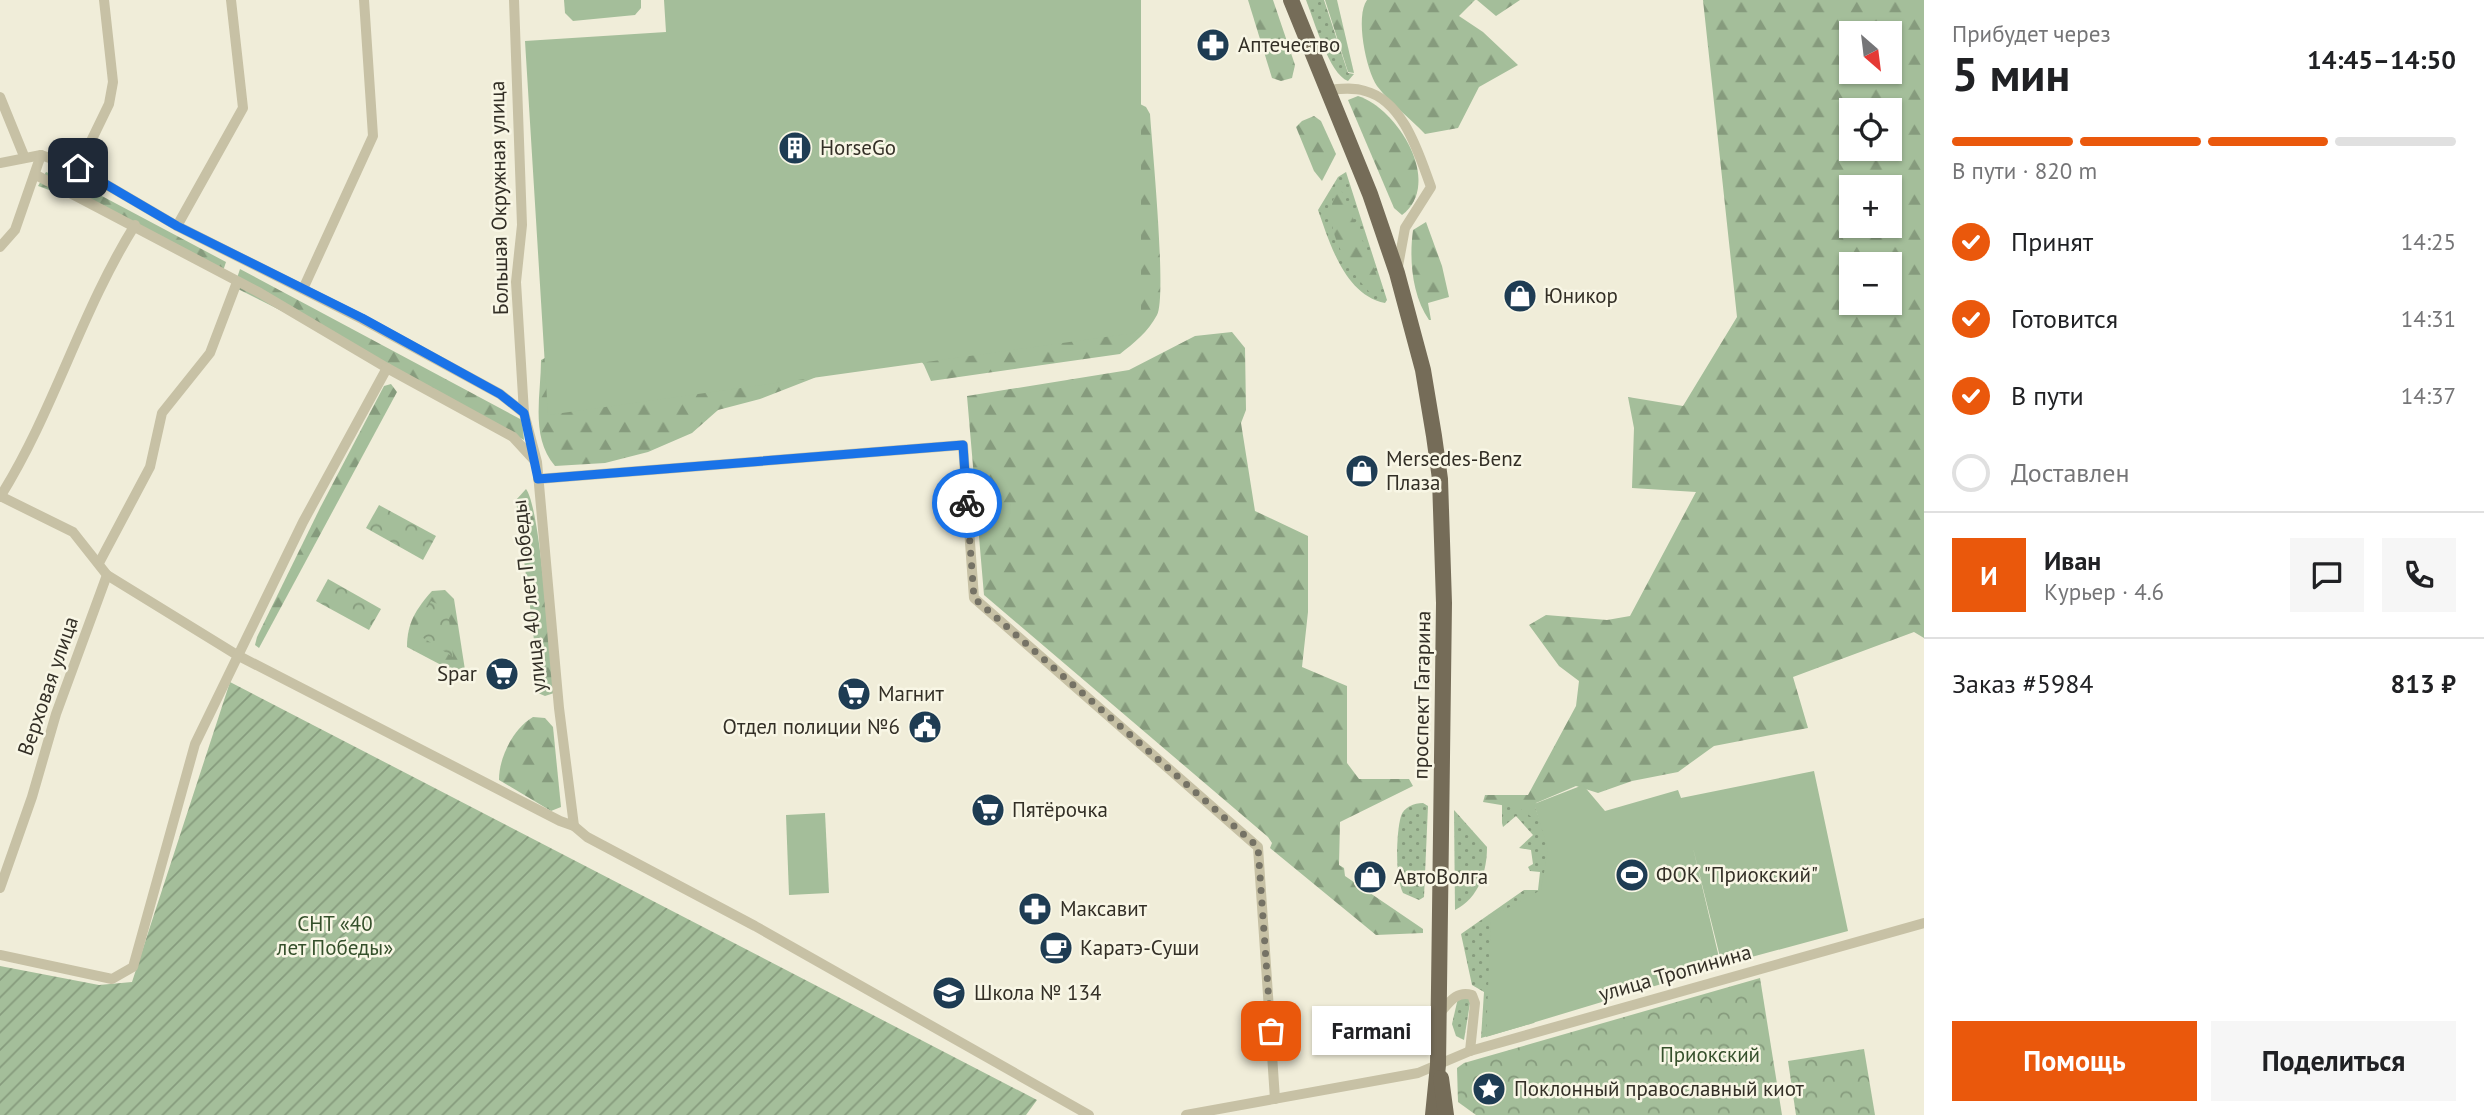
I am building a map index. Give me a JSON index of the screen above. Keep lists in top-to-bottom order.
{
  "streets": {
    "main road": ["проспект Гагарина"],
    "street": [
      "Большая Окружная улица",
      "улица 40 лет Победы",
      "Верховая улица",
      "улица Тропинина"
    ]
  },
  "crossings": [
    ["Большая Окружная улица", "улица 40 лет Победы"],
    ["улица 40 лет Победы", "улица Тропинина"],
    ["проспект Гагарина", "улица Тропинина"]
  ],
  "parks": ["СНТ «40 лет Победы»", "Приокский"],
  "places": {
    "pharmacy": ["Аптечество", "Максавит"],
    "building": ["HorseGo"],
    "shop": ["Юникор", "Mersedes-Benz Плаза", "АвтоВолга"],
    "supermarket": ["Spar", "Магнит", "Пятёрочка"],
    "public building": ["Отдел полиции №6"],
    "sports": ["ФОК \"Приокский\""],
    "cafe": ["Каратэ-Суши"],
    "school or university": ["Школа № 134"],
    "other": ["Farmani"],
    "place": ["Поклонный православный киот"]
  },
  "north": "bottom right",
  "page": {
    "heading": ["5 мин", "Прибудет через", "14:45–14:50"],
    "panel": [
      "Иван",
      "Курьер · 4.6",
      "Заказ #5984",
      "813 ₽"
    ],
    "map_buttons": ["+", "−"],
    "bar": "В пути · 820 m",
    "list": [
      ["Принят", "14:25"],
      ["Готовится", "14:31"],
      ["В пути", "14:37"],
      "Доставлен"
    ],
    "round": "И",
    "bubble": "Farmani",
    "buttons": ["Помощь", "Поделиться"]
  }
}
